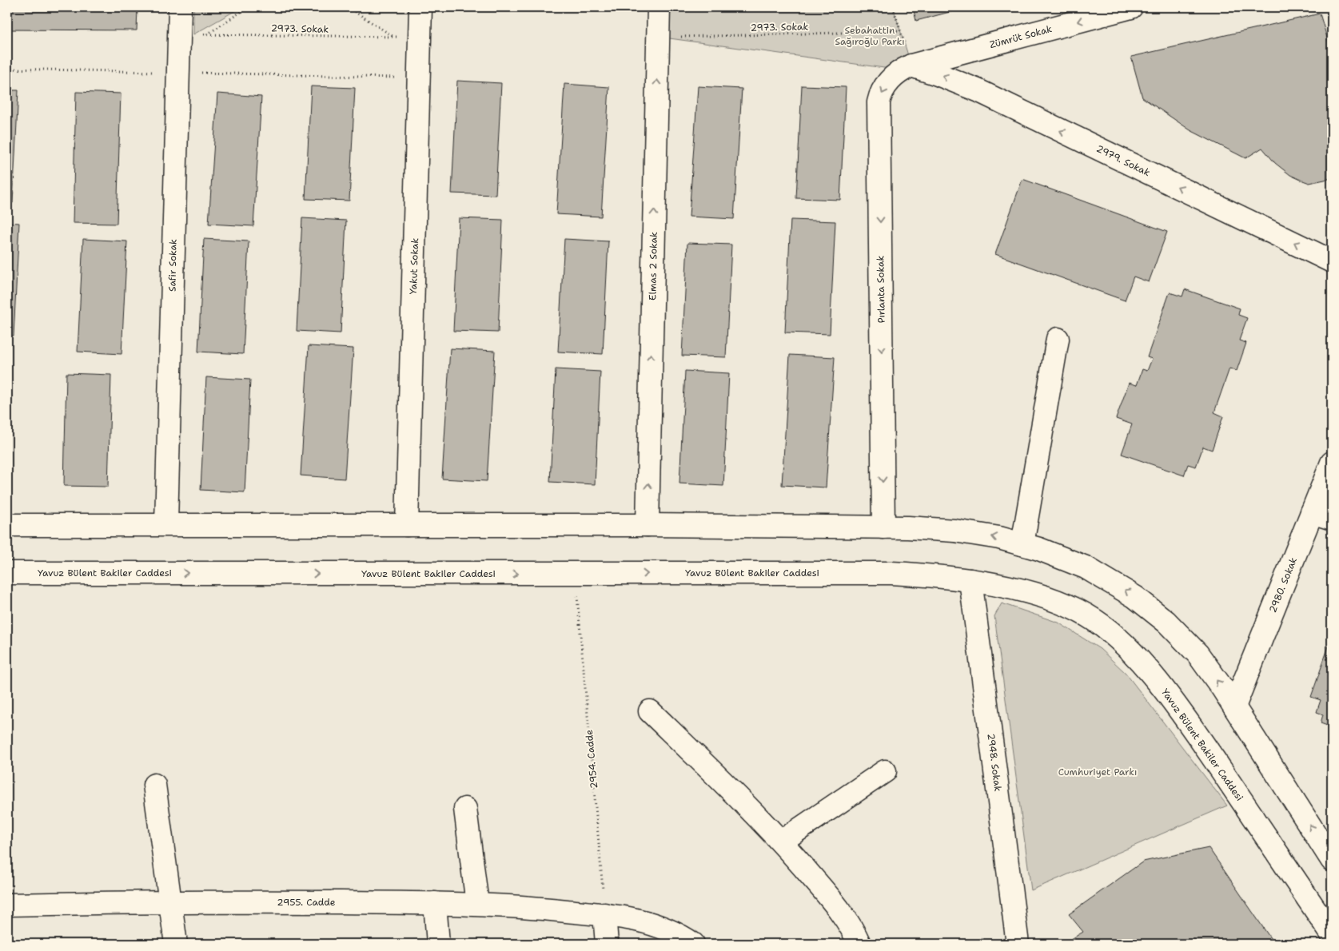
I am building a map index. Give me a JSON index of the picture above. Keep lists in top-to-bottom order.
{
  "streets": {
    "street": [
      "Zümrüt Sokak",
      "2979. Sokak",
      "Safir Sokak",
      "Yakut Sokak",
      "Elmas 2 Sokak",
      "Pırlanta Sokak",
      "Yavuz Bülent Bakiler Caddesi",
      "2980. Sokak",
      "2948. Sokak",
      "2955. Cadde"
    ],
    "path": ["2973. Sokak", "2954. Cadde"]
  },
  "crossings": [
    ["2973. Sokak", "Safir Sokak"],
    ["2973. Sokak", "Yakut Sokak"],
    ["2973. Sokak", "Elmas 2 Sokak"],
    ["Zümrüt Sokak", "2979. Sokak"],
    ["Zümrüt Sokak", "Pırlanta Sokak"],
    ["2979. Sokak", "Pırlanta Sokak"],
    ["Yavuz Bülent Bakiler Caddesi", "2954. Cadde"],
    ["Yavuz Bülent Bakiler Caddesi", "2948. Sokak"],
    ["2954. Cadde", "2955. Cadde"]
  ],
  "one_way": ["Zümrüt Sokak", "2979. Sokak", "Elmas 2 Sokak"],
  "parks": ["Sebahattin Sağıroğlu Parkı", "Cumhuriyet Parkı"]
}
